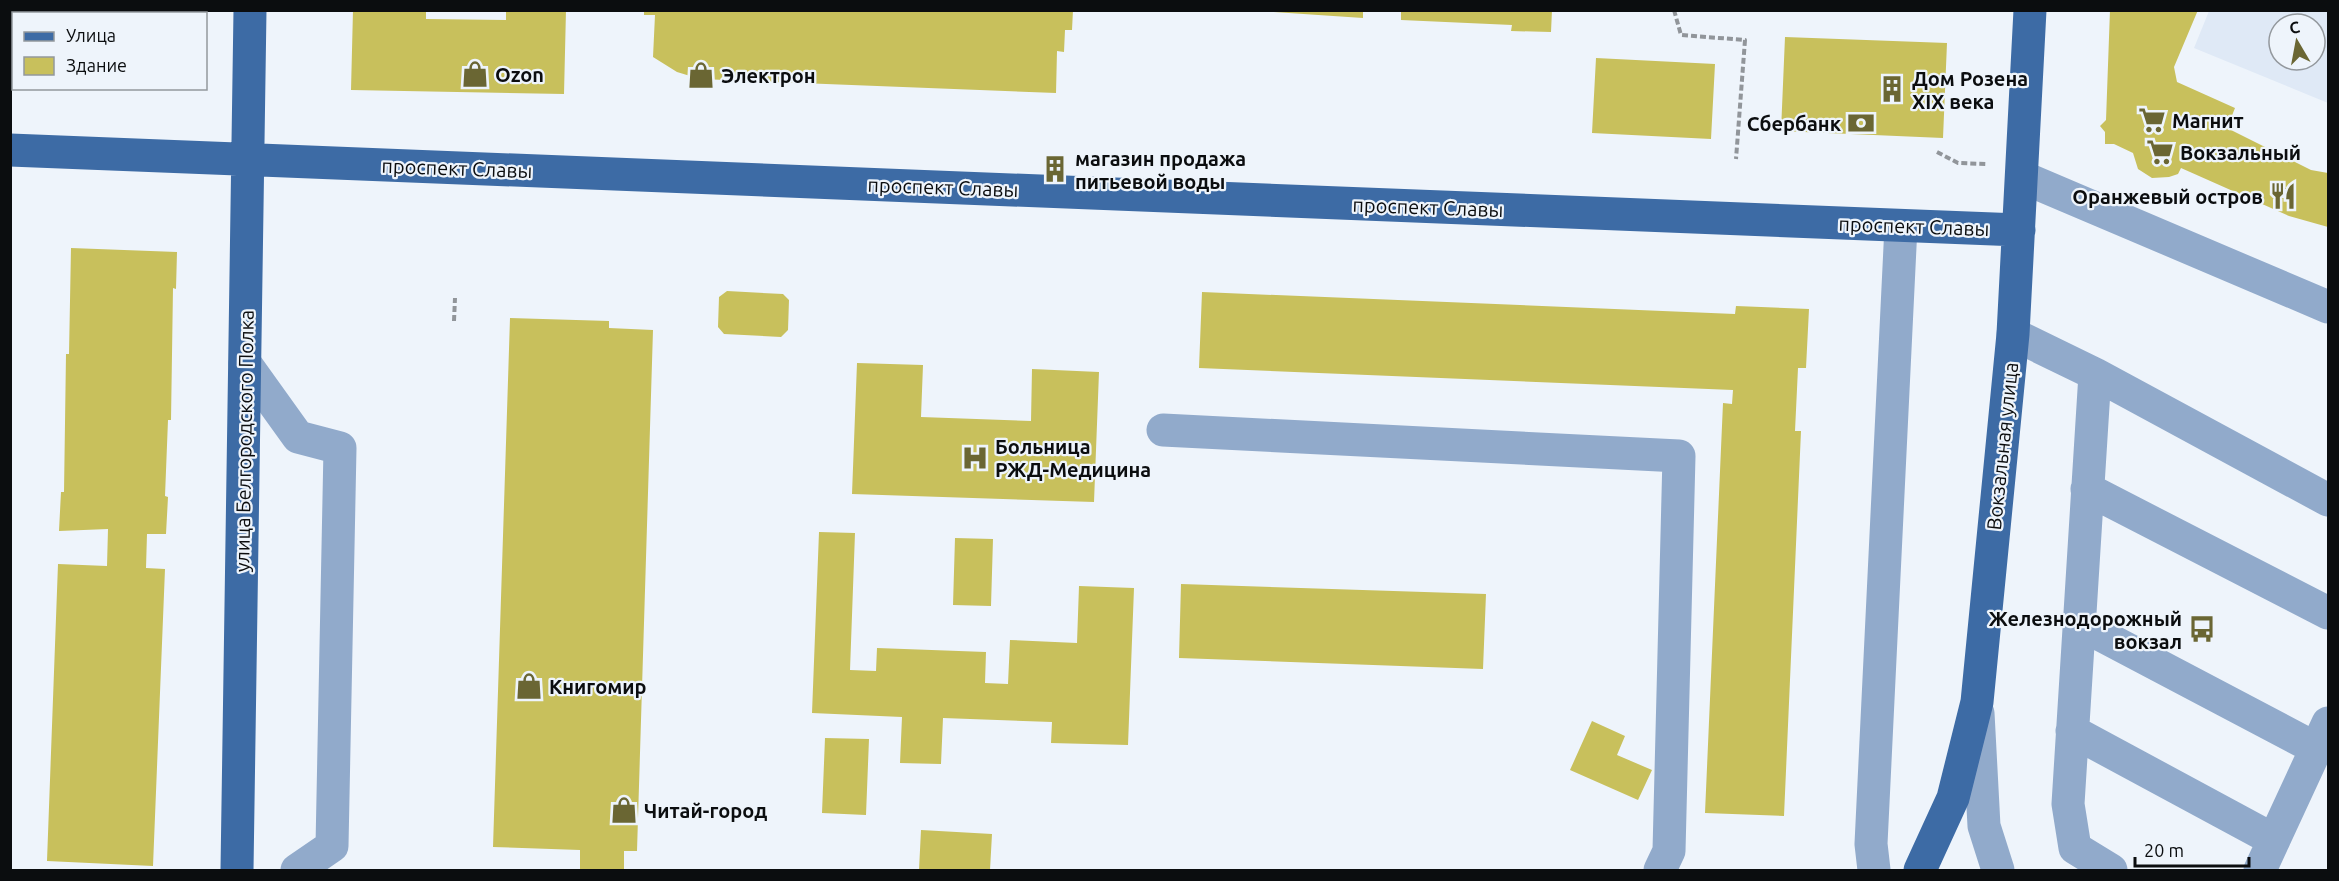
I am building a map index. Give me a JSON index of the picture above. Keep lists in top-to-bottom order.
{
  "streets": {
    "main road": ["проспект Славы", "улица Белгородского Полка", "Вокзальная улица"]
  },
  "crossings": [
    ["проспект Славы", "улица Белгородского Полка"],
    ["проспект Славы", "Вокзальная улица"]
  ],
  "places": {
    "shop": [
      "Ozon",
      "Электрон",
      "Книгомир",
      "Читай-город"
    ],
    "building": ["Дом Розена XIX века", "магазин продажа питьевой воды"],
    "supermarket": ["Магнит", "Вокзальный"],
    "bank": ["Сбербанк"],
    "restaurant": ["Оранжевый остров"],
    "hospital": ["Больница РЖД-Медицина"],
    "bus stop": ["Железнодорожный вокзал"]
  },
  "legend": ["Улица", "Здание"],
  "scale_bar": "20 m",
  "north": "top"
}
